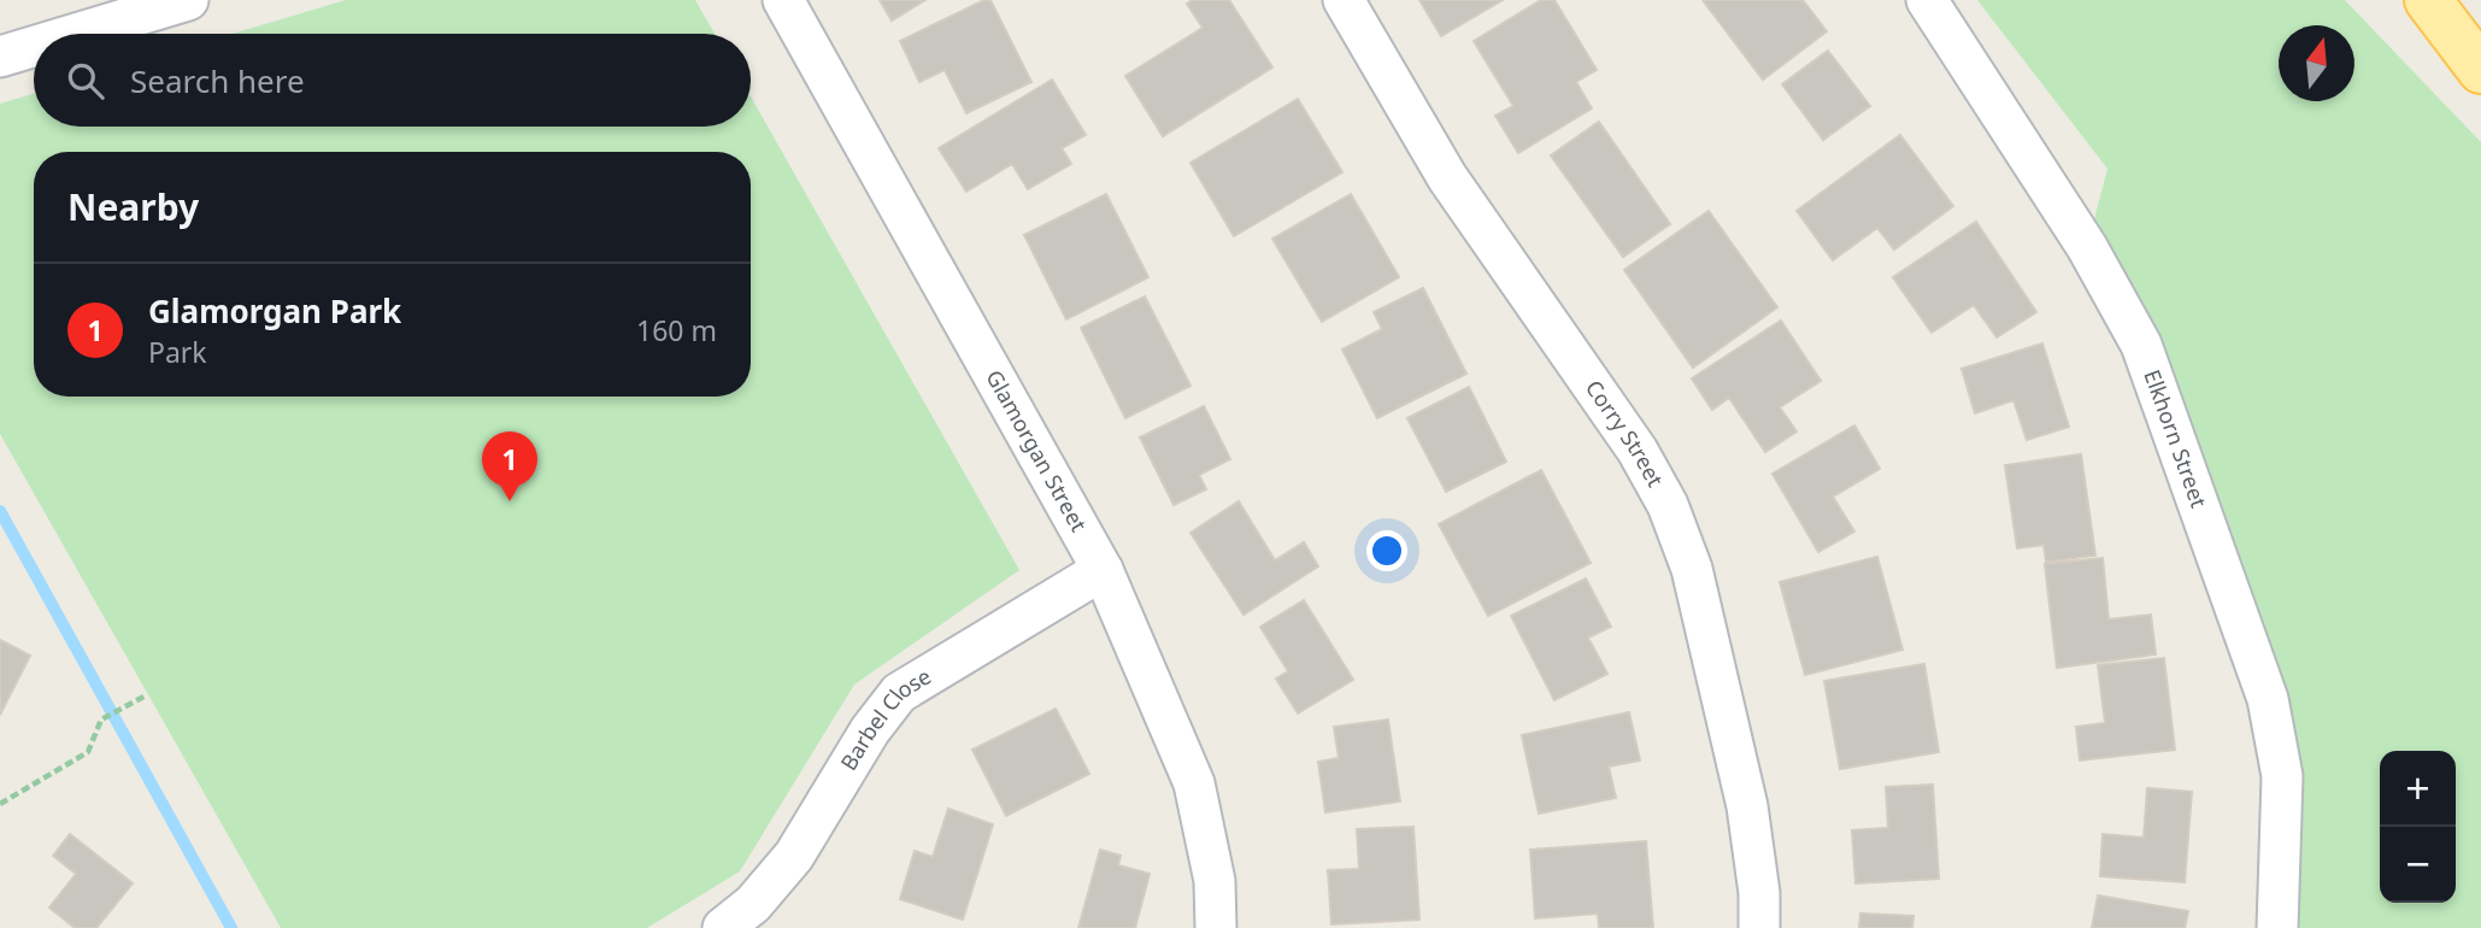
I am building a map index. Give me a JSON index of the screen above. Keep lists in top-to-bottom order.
{
  "streets": {
    "street": [
      "Corry Street",
      "Elkhorn Street",
      "Glamorgan Street",
      "Barbel Close"
    ]
  },
  "crossings": [
    ["Glamorgan Street", "Barbel Close"]
  ],
  "north": "top",
  "page": {
    "search": "Search here",
    "heading": "Nearby",
    "list": [
      {
        "mark": "1",
        "name": "Glamorgan Park",
        "note": "Park",
        "value": "160 m"
      }
    ],
    "pins": "1",
    "map_buttons": ["+", "−"]
  }
}
